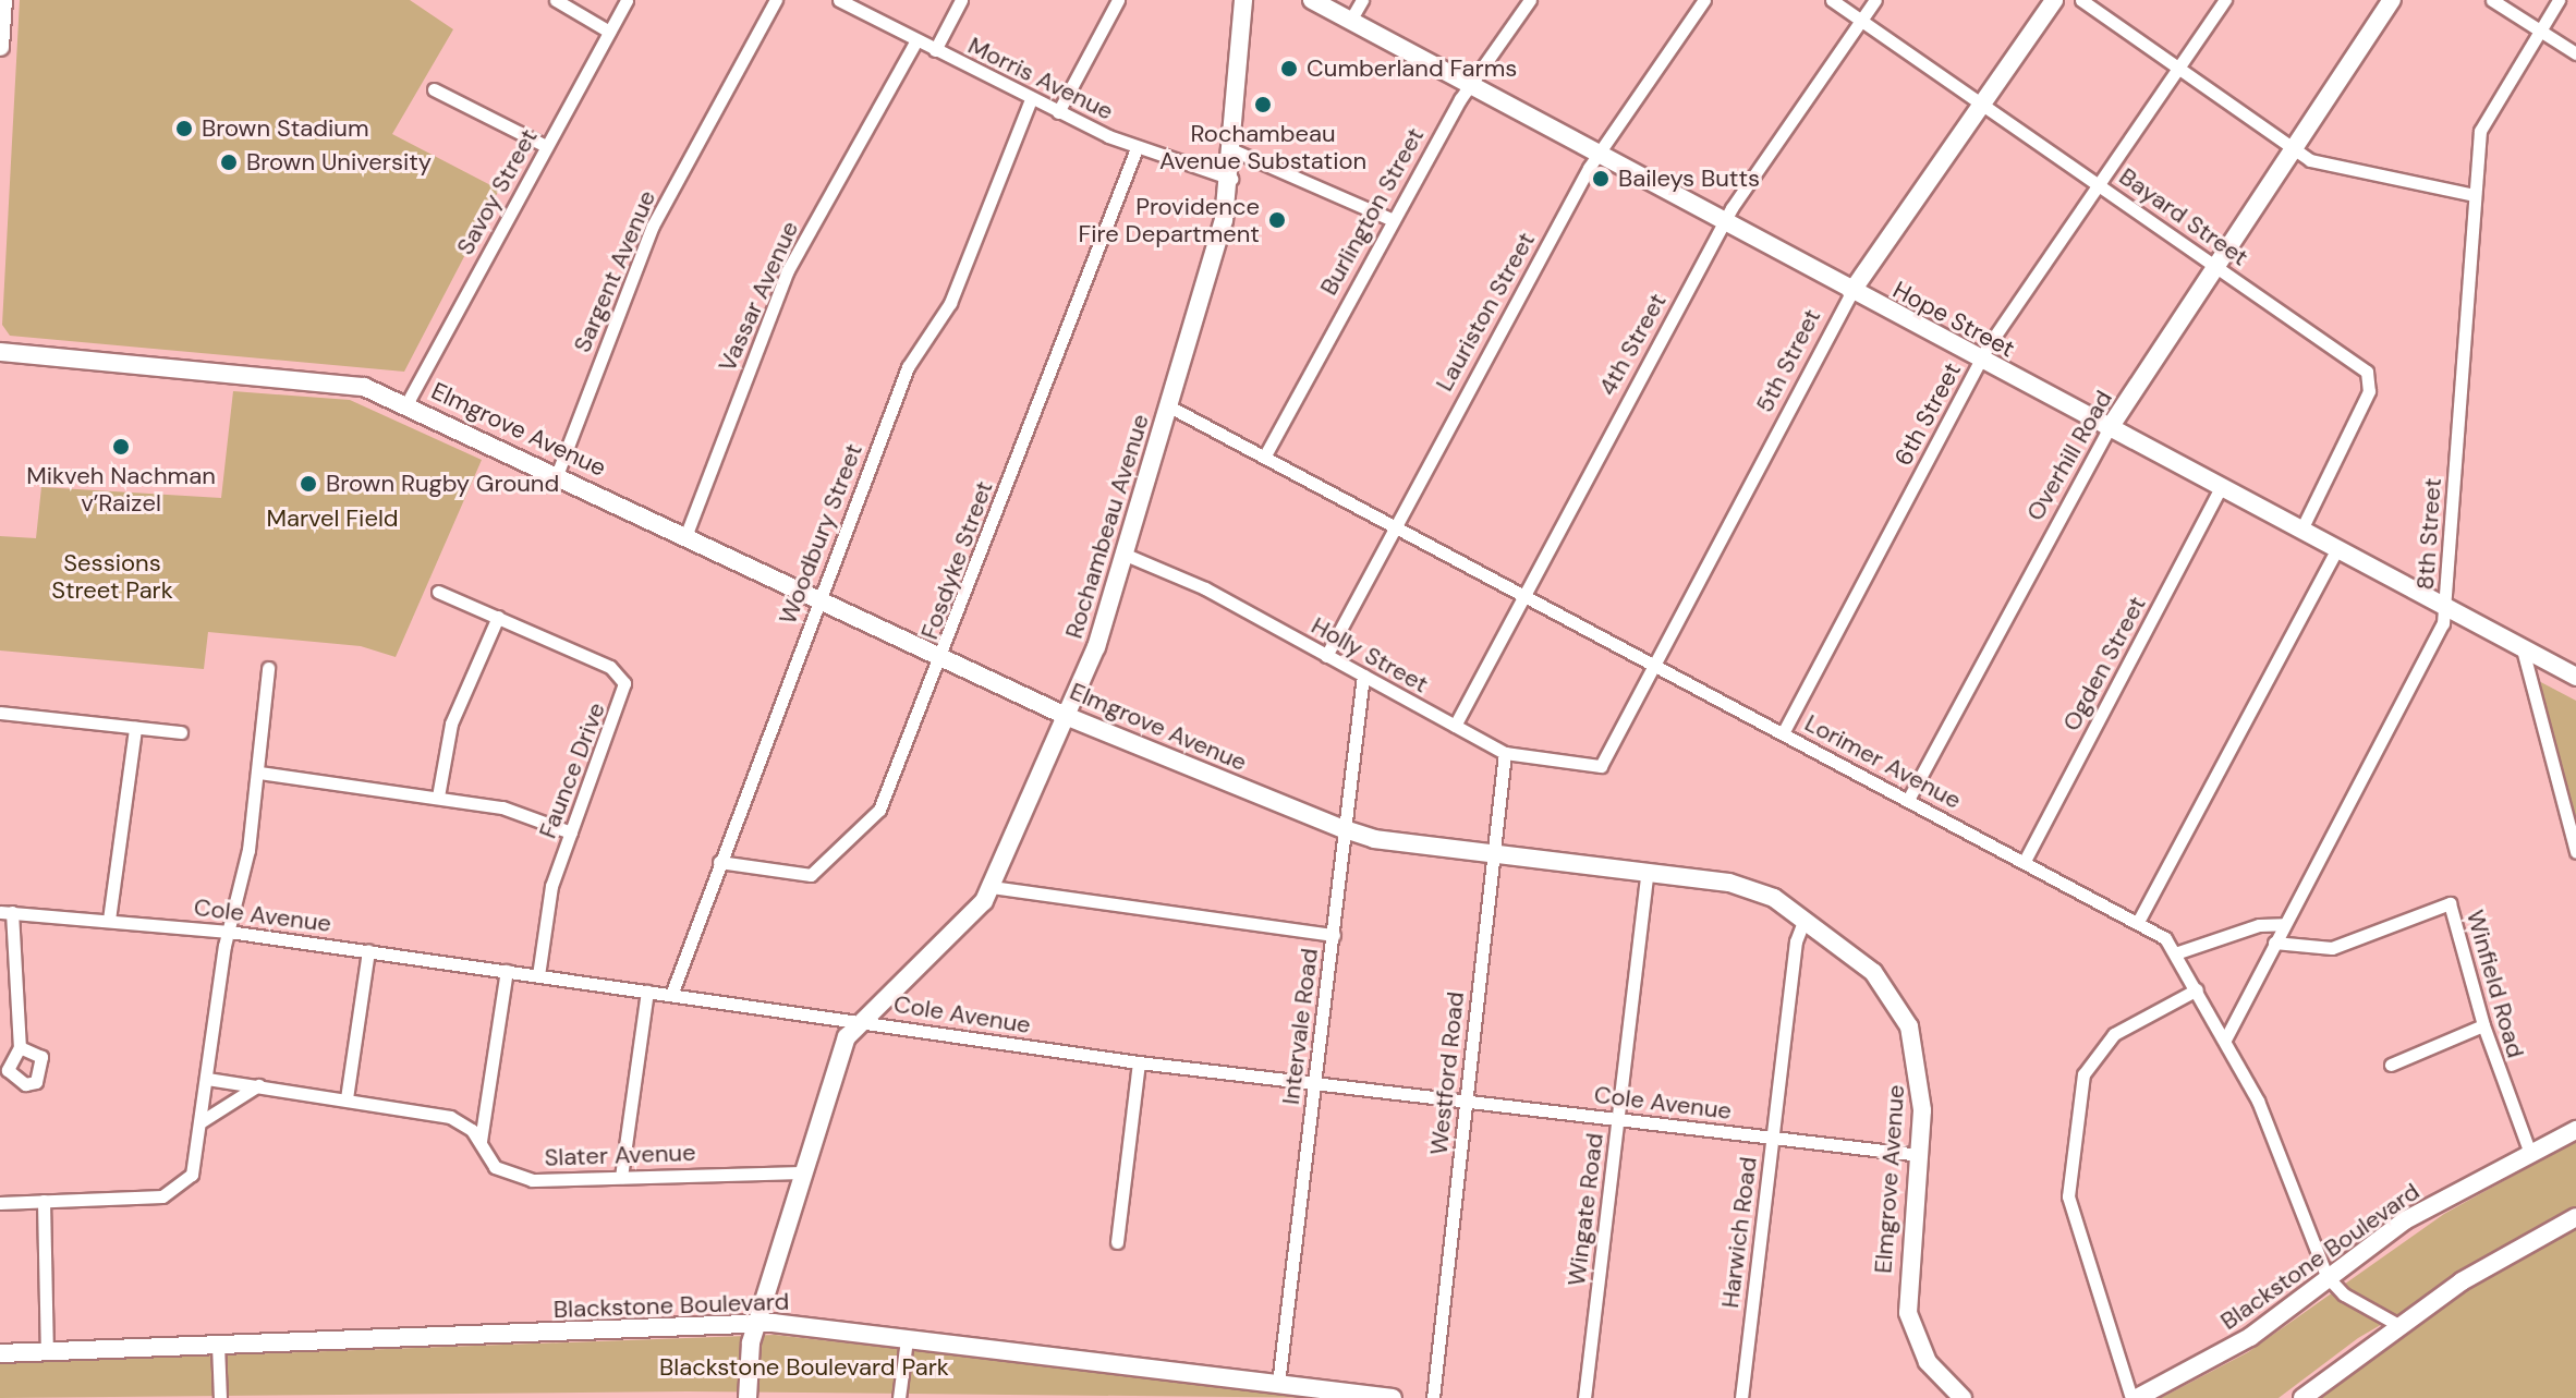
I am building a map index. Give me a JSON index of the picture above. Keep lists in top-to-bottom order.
{
  "streets": {
    "street": [
      "Morris Avenue",
      "Savoy Street",
      "Burlington Street",
      "Bayard Street",
      "Sargent Avenue",
      "Vassar Avenue",
      "Lauriston Street",
      "Hope Street",
      "4th Street",
      "5th Street",
      "6th Street",
      "Elmgrove Avenue",
      "Overhill Road",
      "Rochambeau Avenue",
      "Woodbury Street",
      "8th Street",
      "Fosdyke Street",
      "Holly Street",
      "Ogden Street",
      "Lorimer Avenue",
      "Faunce Drive",
      "Cole Avenue",
      "Winfield Road",
      "Intervale Road",
      "Westford Road",
      "Slater Avenue",
      "Wingate Road",
      "Harwich Road",
      "Blackstone Boulevard"
    ]
  },
  "crossings": [
    ["Morris Avenue", "Vassar Avenue"],
    ["Morris Avenue", "Rochambeau Avenue"],
    ["Morris Avenue", "Woodbury Street"],
    ["Morris Avenue", "Fosdyke Street"],
    ["Savoy Street", "Elmgrove Avenue"],
    ["Burlington Street", "Hope Street"],
    ["Burlington Street", "Lorimer Avenue"],
    ["Bayard Street", "Hope Street"],
    ["Bayard Street", "4th Street"],
    ["Bayard Street", "5th Street"],
    ["Bayard Street", "6th Street"],
    ["Bayard Street", "Overhill Road"],
    ["Sargent Avenue", "Elmgrove Avenue"],
    ["Vassar Avenue", "Elmgrove Avenue"],
    ["Lauriston Street", "Hope Street"],
    ["Lauriston Street", "Holly Street"],
    ["Lauriston Street", "Lorimer Avenue"],
    ["Hope Street", "4th Street"],
    ["Hope Street", "5th Street"],
    ["Hope Street", "6th Street"],
    ["Hope Street", "Overhill Road"],
    ["Hope Street", "8th Street"],
    ["Hope Street", "Ogden Street"],
    ["4th Street", "Holly Street"],
    ["4th Street", "Lorimer Avenue"],
    ["5th Street", "Holly Street"],
    ["5th Street", "Lorimer Avenue"],
    ["6th Street", "Lorimer Avenue"],
    ["Elmgrove Avenue", "Rochambeau Avenue"],
    ["Elmgrove Avenue", "Woodbury Street"],
    ["Elmgrove Avenue", "Fosdyke Street"],
    ["Elmgrove Avenue", "Cole Avenue"],
    ["Elmgrove Avenue", "Intervale Road"],
    ["Elmgrove Avenue", "Westford Road"],
    ["Elmgrove Avenue", "Wingate Road"],
    ["Elmgrove Avenue", "Harwich Road"],
    ["Overhill Road", "Lorimer Avenue"],
    ["Rochambeau Avenue", "Holly Street"],
    ["Rochambeau Avenue", "Lorimer Avenue"],
    ["Rochambeau Avenue", "Cole Avenue"],
    ["Rochambeau Avenue", "Slater Avenue"],
    ["Rochambeau Avenue", "Blackstone Boulevard"],
    ["Woodbury Street", "Fosdyke Street"],
    ["Woodbury Street", "Cole Avenue"],
    ["8th Street", "Lorimer Avenue"],
    ["8th Street", "Winfield Road"],
    ["Holly Street", "Intervale Road"],
    ["Holly Street", "Westford Road"],
    ["Ogden Street", "Lorimer Avenue"],
    ["Lorimer Avenue", "Blackstone Boulevard"],
    ["Faunce Drive", "Cole Avenue"],
    ["Cole Avenue", "Intervale Road"],
    ["Cole Avenue", "Westford Road"],
    ["Cole Avenue", "Wingate Road"],
    ["Cole Avenue", "Harwich Road"],
    ["Winfield Road", "Blackstone Boulevard"],
    ["Intervale Road", "Blackstone Boulevard"]
  ],
  "parks": ["Marvel Field", "Sessions Street Park", "Blackstone Boulevard Park"],
  "places": [
    "Cumberland Farms",
    "Rochambeau Avenue Substation",
    "Brown Stadium",
    "Brown University",
    "Baileys Butts",
    "Providence Fire Department",
    "Mikveh Nachman v’Raizel",
    "Brown Rugby Ground"
  ]
}
